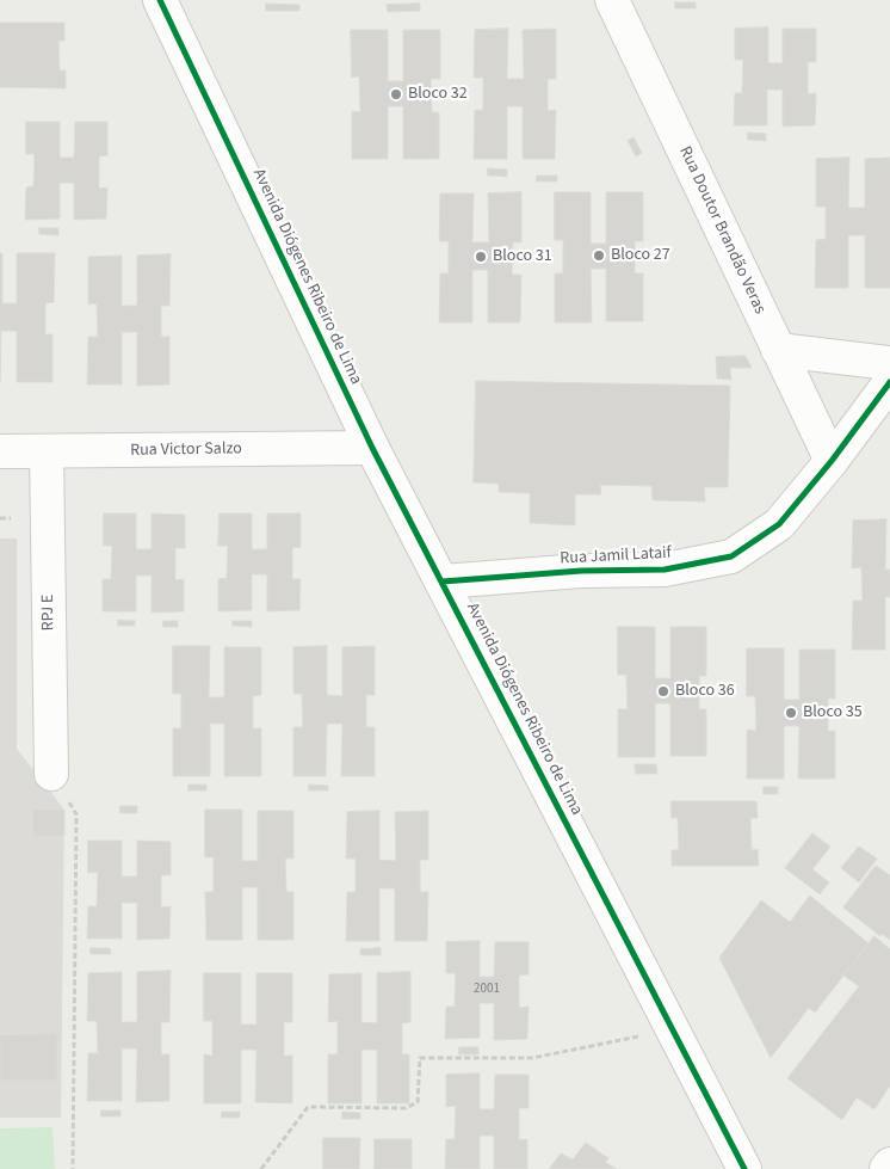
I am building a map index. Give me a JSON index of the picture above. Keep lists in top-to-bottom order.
{
  "streets": {
    "street": [
      "Rua Doutor Brandão Veras",
      "Avenida Diógenes Ribeiro de Lima",
      "Rua Victor Salzo",
      "Rua Jamil Lataif",
      "RPJ E"
    ]
  },
  "crossings": [
    ["Rua Doutor Brandão Veras", "Rua Jamil Lataif"],
    ["Avenida Diógenes Ribeiro de Lima", "Rua Victor Salzo"],
    ["Avenida Diógenes Ribeiro de Lima", "Rua Jamil Lataif"],
    ["Rua Victor Salzo", "RPJ E"]
  ],
  "places": [
    "Bloco 32",
    "Bloco 27",
    "Bloco 31",
    "Bloco 36",
    "Bloco 35"
  ],
  "house_numbers": ["2001"]
}
